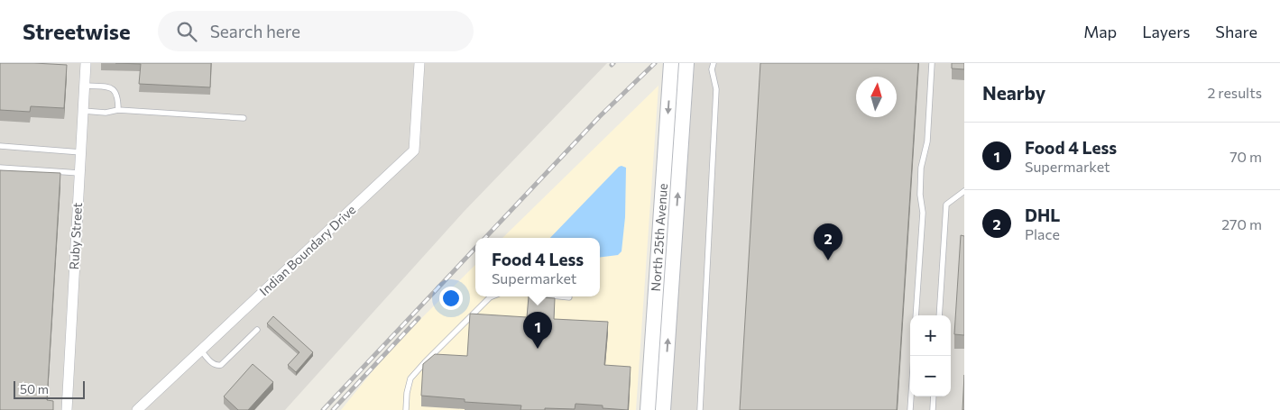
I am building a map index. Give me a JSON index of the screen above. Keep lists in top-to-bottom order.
{
  "streets": {
    "main road": ["North 25th Avenue"],
    "street": ["Ruby Street", "Indian Boundary Drive"]
  },
  "scale_bar": "50 m",
  "north": "top",
  "page": {
    "header": "Streetwise",
    "search": "Search here",
    "nav": ["Map", "Layers", "Share"],
    "heading": ["Nearby", "2 results"],
    "list": [
      {
        "mark": "1",
        "name": "Food 4 Less",
        "note": "Supermarket",
        "value": "70 m"
      },
      {
        "mark": "2",
        "name": "DHL",
        "note": "Place",
        "value": "270 m"
      }
    ],
    "pins": ["2", "1"],
    "popup": ["Food 4 Less", "Supermarket"],
    "map_buttons": ["+", "−"],
    "scale": "50 m"
  }
}
